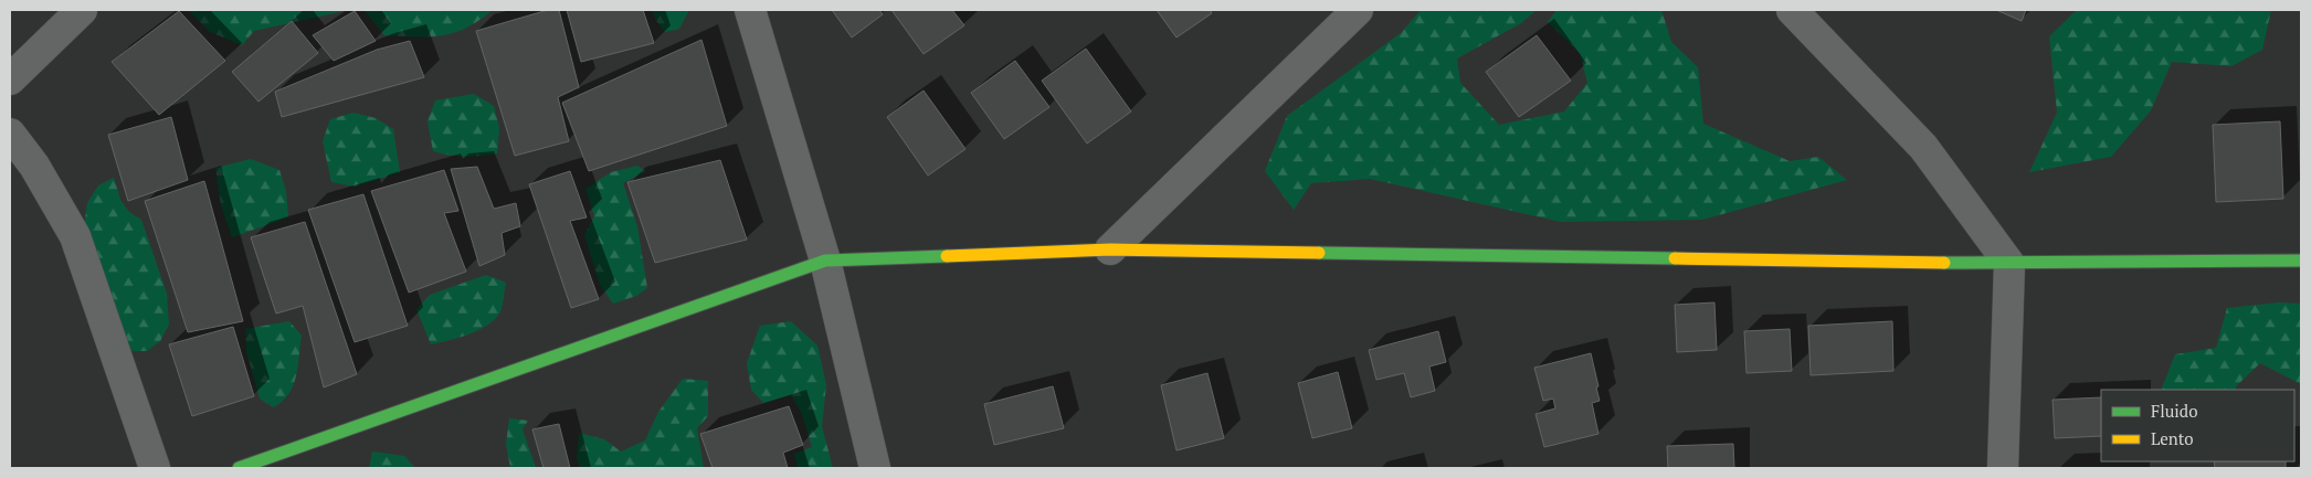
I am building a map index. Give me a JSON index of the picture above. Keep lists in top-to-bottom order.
{
  "legend": ["Fluido", "Lento"]
}
